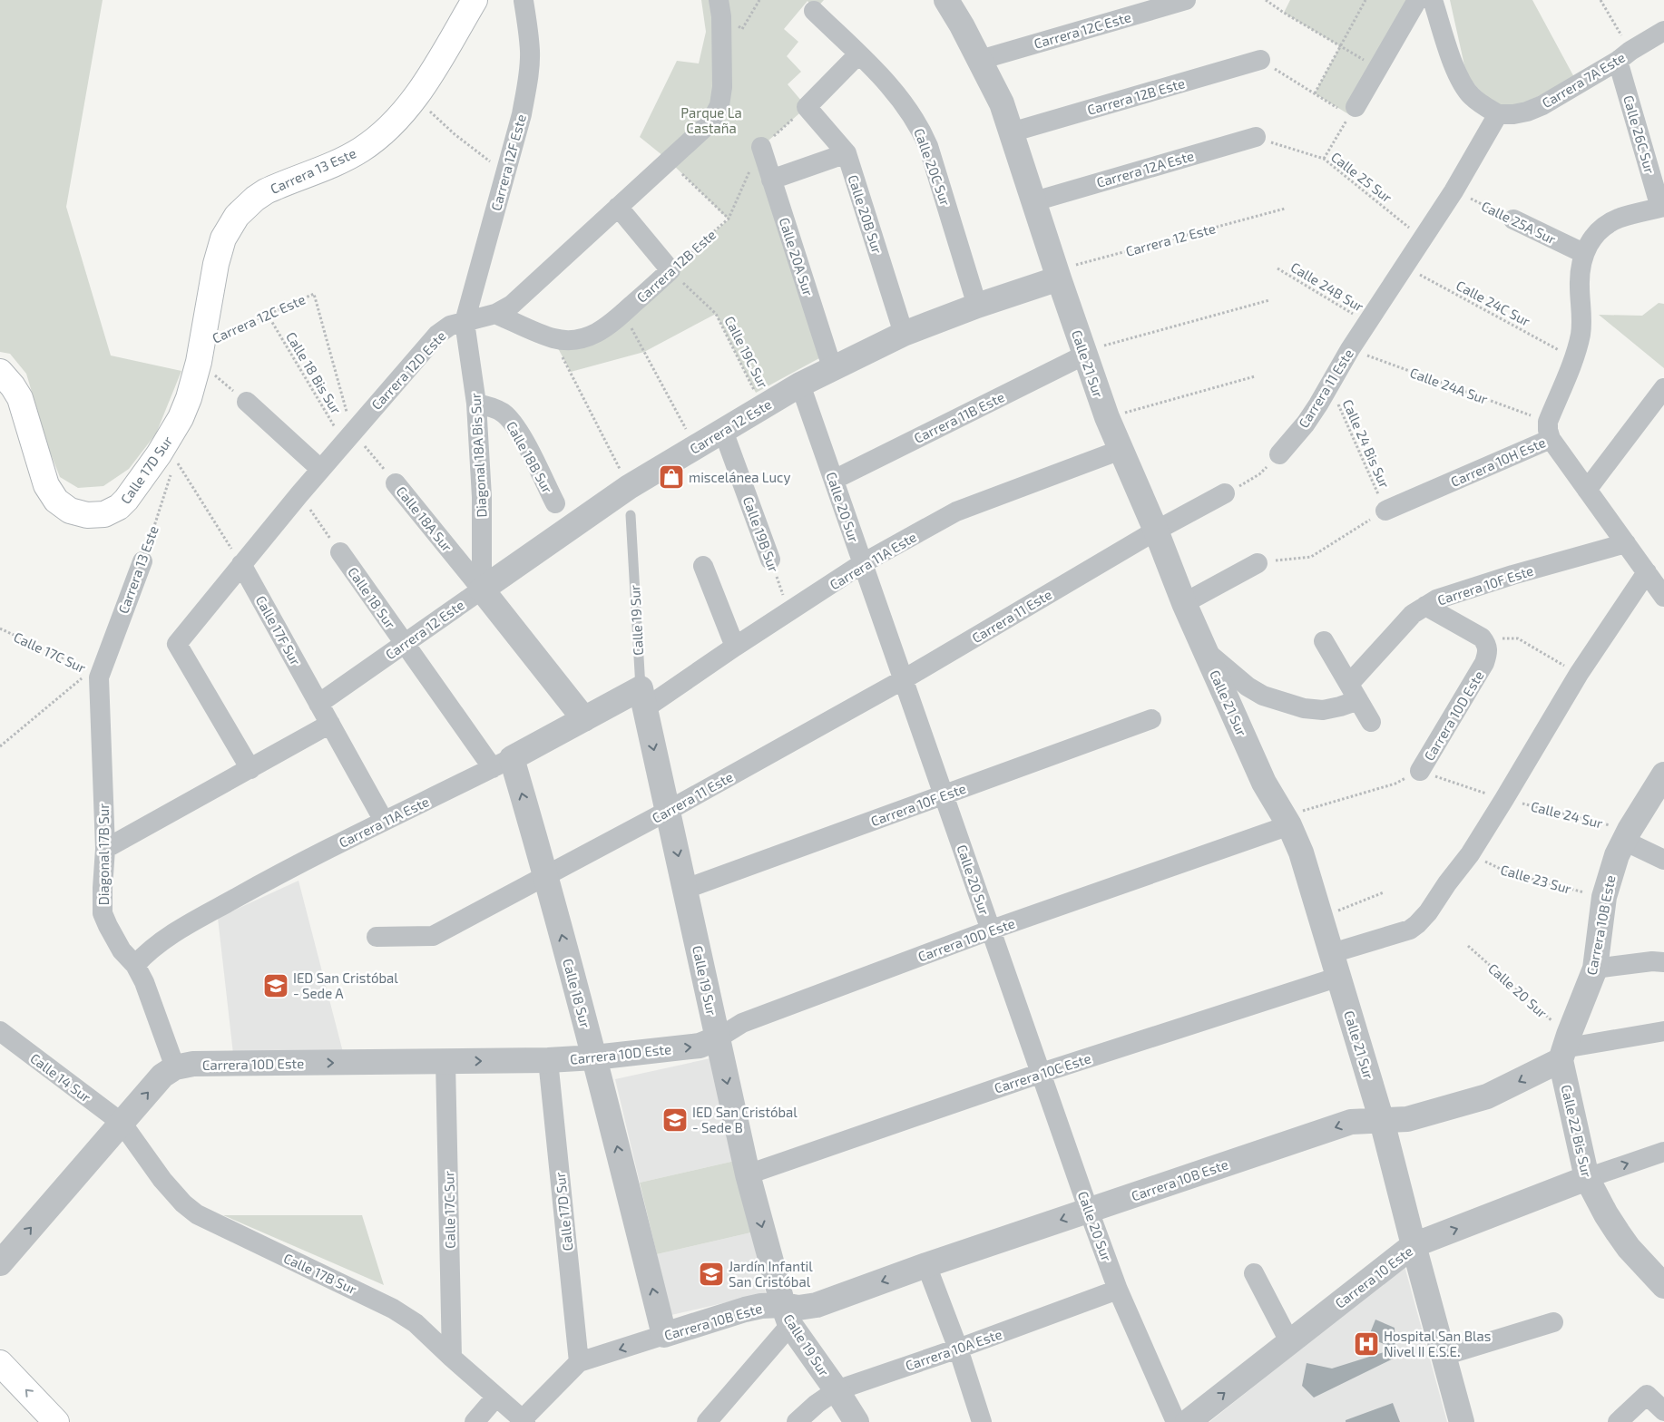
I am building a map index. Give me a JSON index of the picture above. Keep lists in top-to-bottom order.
{
  "streets": {
    "main road": ["Carrera 13 Este", "Calle 17D Sur"],
    "street": [
      "Carrera 12C Este",
      "Carrera 7A Este",
      "Carrera 12B Este",
      "Calle 26C Sur",
      "Carrera 12F Este",
      "Calle 20C Sur",
      "Carrera 12A Este",
      "Calle 20B Sur",
      "Calle 25A Sur",
      "Carrera 12 Este",
      "Calle 20A Sur",
      "Calle 21 Sur",
      "Carrera 12D Este",
      "Carrera 11 Este",
      "Carrera 11B Este",
      "Diagonal 18A Bis Sur",
      "Calle 18B Sur",
      "Carrera 10H Este",
      "Calle 20 Sur",
      "Calle 18A Sur",
      "Calle 19B Sur",
      "Carrera 11A Este",
      "Carrera 10F Este",
      "Calle 18 Sur",
      "Calle 19 Sur",
      "Calle 17F Sur",
      "Calle 17C Sur",
      "Carrera 10D Este",
      "Diagonal 17B Sur",
      "Carrera 10B Este",
      "Carrera 10C Este",
      "Calle 14 Sur",
      "Calle 22 Bis Sur",
      "Calle 17B Sur",
      "Carrera 10 Este",
      "Carrera 10A Este"
    ],
    "path": [
      "Calle 25 Sur",
      "Calle 24B Sur",
      "Calle 24C Sur",
      "Calle 19C Sur",
      "Calle 18 Bis Sur",
      "Calle 24A Sur",
      "Calle 24 Bis Sur",
      "Calle 24 Sur",
      "Calle 23 Sur"
    ]
  },
  "crossings": [
    ["Carrera 12C Este", "Carrera 13 Este"],
    ["Carrera 12C Este", "Calle 21 Sur"],
    ["Carrera 12C Este", "Calle 18 Bis Sur"],
    ["Carrera 12C Este", "Calle 17D Sur"],
    ["Carrera 12C Este", "Calle 18A Sur"],
    ["Carrera 7A Este", "Calle 26C Sur"],
    ["Carrera 7A Este", "Carrera 11 Este"],
    ["Carrera 12B Este", "Calle 20B Sur"],
    ["Carrera 12B Este", "Calle 20A Sur"],
    ["Carrera 12B Este", "Calle 19C Sur"],
    ["Carrera 12B Este", "Calle 21 Sur"],
    ["Carrera 12B Este", "Carrera 12D Este"],
    ["Calle 26C Sur", "Carrera 10H Este"],
    ["Carrera 12F Este", "Carrera 12D Este"],
    ["Carrera 12F Este", "Diagonal 18A Bis Sur"],
    ["Calle 20C Sur", "Carrera 12 Este"],
    ["Carrera 12A Este", "Calle 25 Sur"],
    ["Carrera 12A Este", "Calle 21 Sur"],
    ["Carrera 13 Este", "Carrera 12D Este"],
    ["Carrera 13 Este", "Calle 17D Sur"],
    ["Carrera 13 Este", "Calle 17F Sur"],
    ["Carrera 13 Este", "Calle 17C Sur"],
    ["Carrera 13 Este", "Diagonal 17B Sur"],
    ["Calle 25 Sur", "Carrera 11 Este"],
    ["Calle 20B Sur", "Carrera 12 Este"],
    ["Calle 25A Sur", "Carrera 11 Este"],
    ["Calle 25A Sur", "Carrera 10H Este"],
    ["Carrera 12 Este", "Calle 20A Sur"],
    ["Carrera 12 Este", "Calle 19C Sur"],
    ["Carrera 12 Este", "Calle 21 Sur"],
    ["Carrera 12 Este", "Diagonal 18A Bis Sur"],
    ["Carrera 12 Este", "Calle 20 Sur"],
    ["Carrera 12 Este", "Calle 18A Sur"],
    ["Carrera 12 Este", "Calle 19B Sur"],
    ["Carrera 12 Este", "Calle 18 Sur"],
    ["Carrera 12 Este", "Calle 17F Sur"],
    ["Calle 24B Sur", "Carrera 11 Este"],
    ["Calle 24C Sur", "Carrera 11 Este"],
    ["Calle 24C Sur", "Carrera 10H Este"],
    ["Calle 21 Sur", "Carrera 11 Este"],
    ["Calle 21 Sur", "Carrera 11B Este"],
    ["Calle 21 Sur", "Carrera 11A Este"],
    ["Calle 21 Sur", "Carrera 10F Este"],
    ["Calle 21 Sur", "Carrera 10D Este"],
    ["Calle 21 Sur", "Carrera 10B Este"],
    ["Calle 21 Sur", "Carrera 10C Este"],
    ["Calle 21 Sur", "Carrera 10 Este"],
    ["Carrera 12D Este", "Calle 18 Bis Sur"],
    ["Carrera 12D Este", "Diagonal 18A Bis Sur"],
    ["Carrera 12D Este", "Calle 18A Sur"],
    ["Carrera 12D Este", "Calle 18 Sur"],
    ["Carrera 12D Este", "Calle 17F Sur"],
    ["Calle 18 Bis Sur", "Calle 18A Sur"],
    ["Calle 24A Sur", "Carrera 11 Este"],
    ["Calle 24A Sur", "Carrera 10H Este"],
    ["Carrera 11 Este", "Calle 24 Bis Sur"],
    ["Carrera 11 Este", "Calle 20 Sur"],
    ["Carrera 11 Este", "Calle 18 Sur"],
    ["Carrera 11 Este", "Calle 19 Sur"],
    ["Carrera 11B Este", "Calle 20 Sur"],
    ["Calle 24 Bis Sur", "Carrera 10H Este"],
    ["Diagonal 18A Bis Sur", "Calle 18B Sur"],
    ["Diagonal 18A Bis Sur", "Calle 18A Sur"],
    ["Calle 17D Sur", "Carrera 10D Este"],
    ["Calle 17D Sur", "Carrera 10B Este"],
    ["Calle 20 Sur", "Carrera 11A Este"],
    ["Calle 20 Sur", "Carrera 10F Este"],
    ["Calle 20 Sur", "Carrera 10D Este"],
    ["Calle 20 Sur", "Carrera 10B Este"],
    ["Calle 20 Sur", "Carrera 10C Este"],
    ["Calle 20 Sur", "Calle 22 Bis Sur"],
    ["Calle 20 Sur", "Carrera 10A Este"],
    ["Calle 18A Sur", "Carrera 11A Este"],
    ["Calle 19B Sur", "Carrera 11A Este"],
    ["Carrera 11A Este", "Calle 18 Sur"],
    ["Carrera 11A Este", "Calle 19 Sur"],
    ["Carrera 11A Este", "Calle 17F Sur"],
    ["Carrera 11A Este", "Diagonal 17B Sur"],
    ["Carrera 10F Este", "Calle 19 Sur"],
    ["Calle 18 Sur", "Carrera 10D Este"],
    ["Calle 18 Sur", "Carrera 10B Este"],
    ["Calle 19 Sur", "Carrera 10D Este"],
    ["Calle 19 Sur", "Carrera 10B Este"],
    ["Calle 19 Sur", "Carrera 10C Este"],
    ["Calle 19 Sur", "Carrera 10A Este"],
    ["Calle 17C Sur", "Carrera 10D Este"],
    ["Calle 17C Sur", "Diagonal 17B Sur"],
    ["Calle 17C Sur", "Calle 17B Sur"],
    ["Carrera 10D Este", "Calle 24 Sur"],
    ["Carrera 10D Este", "Diagonal 17B Sur"],
    ["Carrera 10D Este", "Calle 14 Sur"],
    ["Carrera 10D Este", "Calle 17B Sur"],
    ["Calle 24 Sur", "Carrera 10B Este"],
    ["Calle 23 Sur", "Carrera 10B Este"],
    ["Carrera 10B Este", "Calle 22 Bis Sur"],
    ["Carrera 10B Este", "Calle 17B Sur"],
    ["Calle 14 Sur", "Calle 17B Sur"],
    ["Calle 22 Bis Sur", "Carrera 10 Este"]
  ],
  "one_way": [
    "Calle 18 Sur",
    "Calle 19 Sur",
    "Carrera 10D Este",
    "Carrera 10B Este"
  ],
  "parks": ["Parque La Castaña"],
  "places": {
    "shop": ["miscelánea Lucy"],
    "school or university": ["IED San Cristóbal - Sede A", "IED San Cristóbal - Sede B", "Jardín Infantil San Cristóbal"],
    "hospital": ["Hospital San Blas Nivel II E.S.E."]
  }
}
